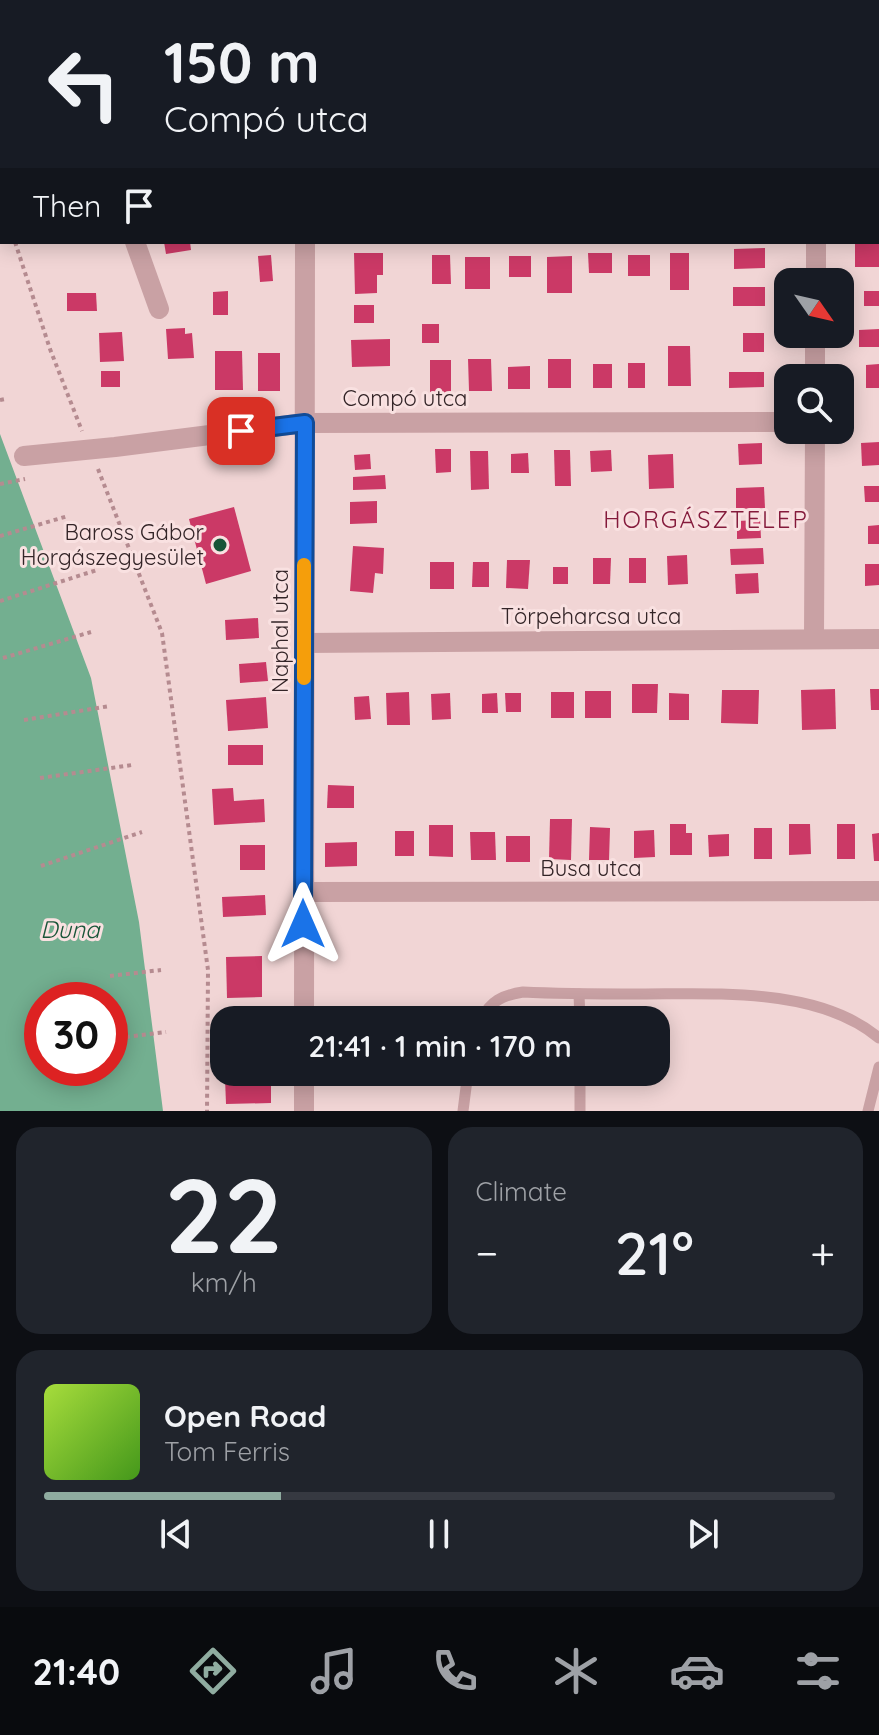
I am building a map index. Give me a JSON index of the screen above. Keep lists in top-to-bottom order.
{
  "streets": {
    "street": [
      "Compó utca",
      "Törpeharcsa utca",
      "Naphal utca",
      "Busa utca"
    ]
  },
  "crossings": [
    ["Compó utca", "Naphal utca"],
    ["Törpeharcsa utca", "Naphal utca"],
    ["Naphal utca", "Busa utca"]
  ],
  "districts": ["HORGÁSZTELEP"],
  "water": ["Duna"],
  "places": ["Baross Gábor Horgászegyesület"],
  "north": "bottom right",
  "page": {
    "turn": ["150 m", "Compó utca"],
    "then": "Then",
    "limit": "30",
    "trip": "21:41 · 1 min · 170 m",
    "tile": [
      ["22", "km/h"],
      "Climate"
    ],
    "heat": ["−", "21°", "+"],
    "song": ["Open Road", "Tom Ferris"],
    "tabs": "21:40"
  }
}
